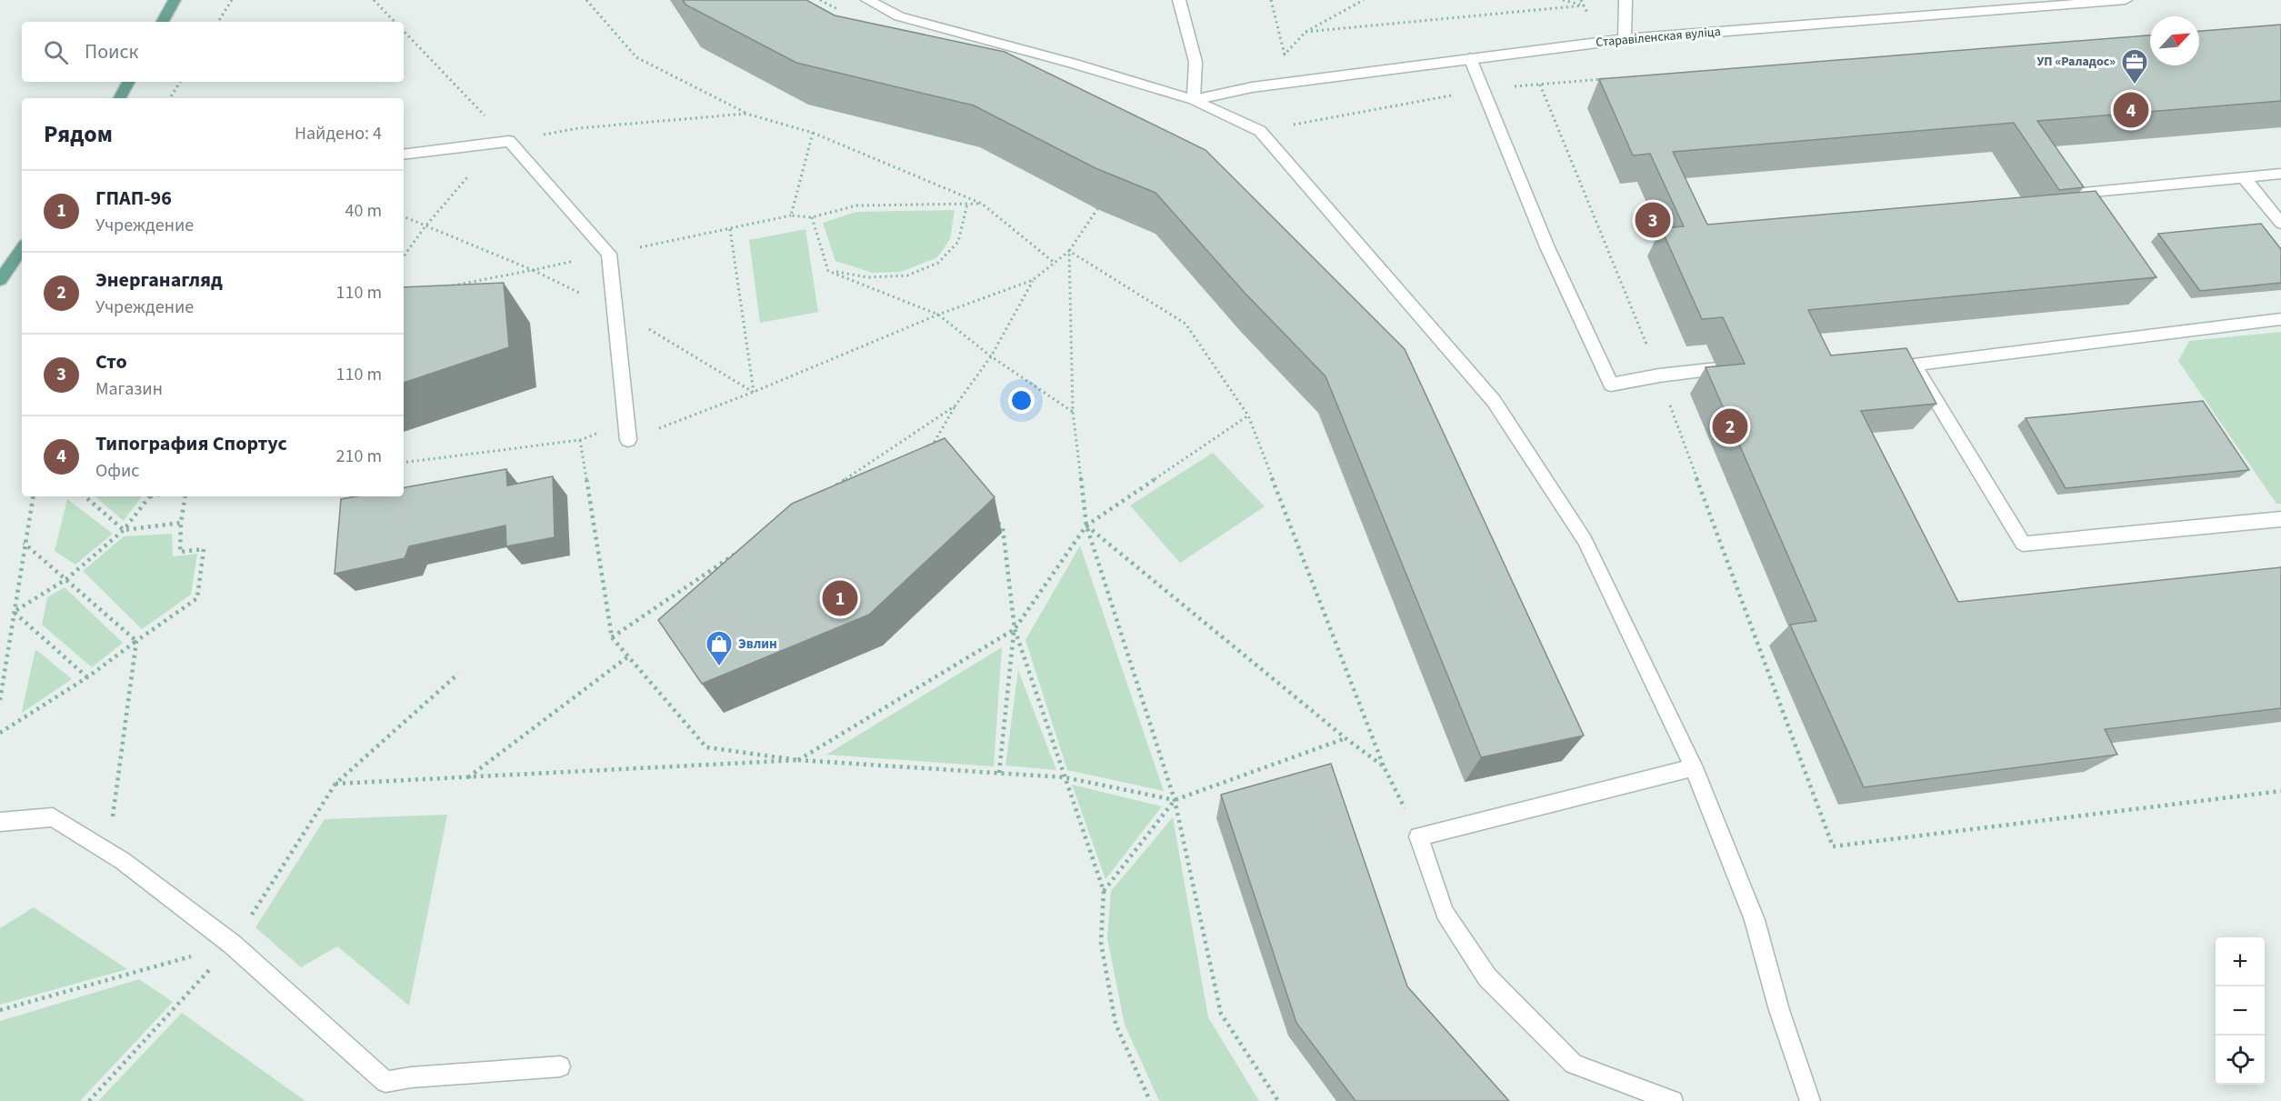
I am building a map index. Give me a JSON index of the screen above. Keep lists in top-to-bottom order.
{
  "streets": {
    "street": ["Старавіленская вуліца"]
  },
  "places": {
    "office": ["УП «Раладос»"],
    "shop": ["Эвлин"]
  },
  "north": "top right",
  "page": {
    "search": "Поиск",
    "pins": [
      "4",
      "3",
      "2",
      "1"
    ],
    "heading": ["Рядом", "Найдено: 4"],
    "list": [
      {
        "mark": "1",
        "name": "ГПАП-96",
        "note": "Учреждение",
        "value": "40 m"
      },
      {
        "mark": "2",
        "name": "Энерганагляд",
        "note": "Учреждение",
        "value": "110 m"
      },
      {
        "mark": "3",
        "name": "Сто",
        "note": "Магазин",
        "value": "110 m"
      },
      {
        "mark": "4",
        "name": "Типография Спортус",
        "note": "Офис",
        "value": "210 m"
      }
    ],
    "map_buttons": ["+", "−"]
  }
}
